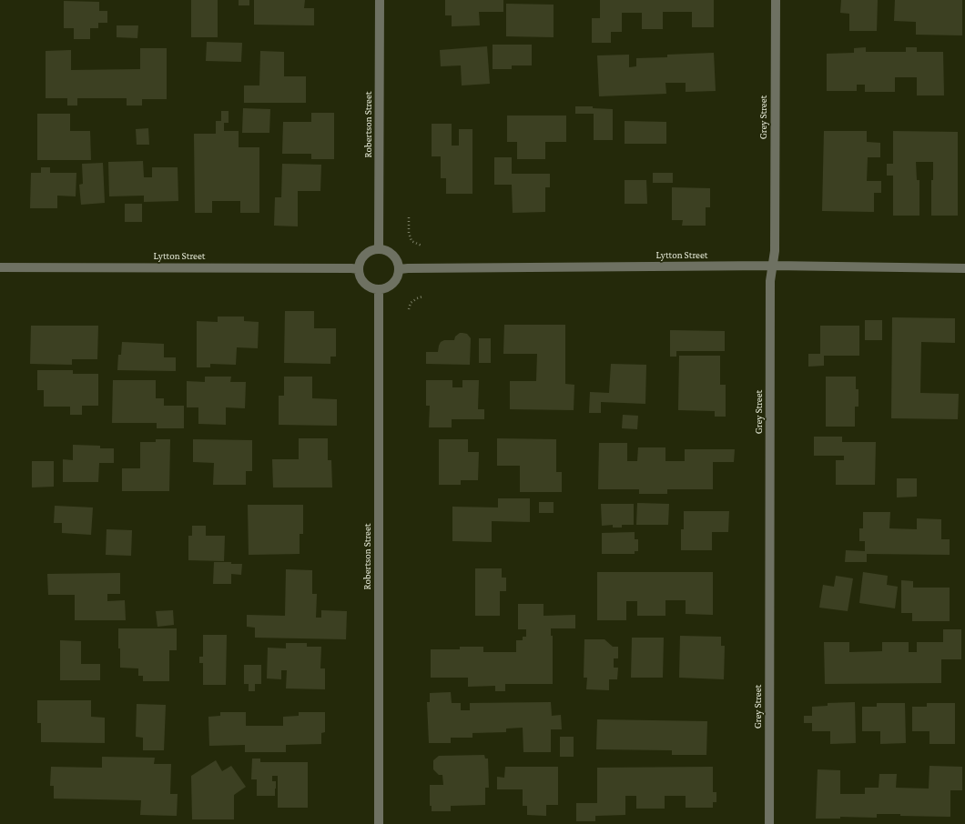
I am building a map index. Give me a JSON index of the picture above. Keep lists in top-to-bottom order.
{
  "streets": {
    "street": ["Grey Street", "Robertson Street", "Lytton Street"]
  },
  "crossings": [
    ["Grey Street", "Lytton Street"],
    ["Robertson Street", "Lytton Street"]
  ]
}
